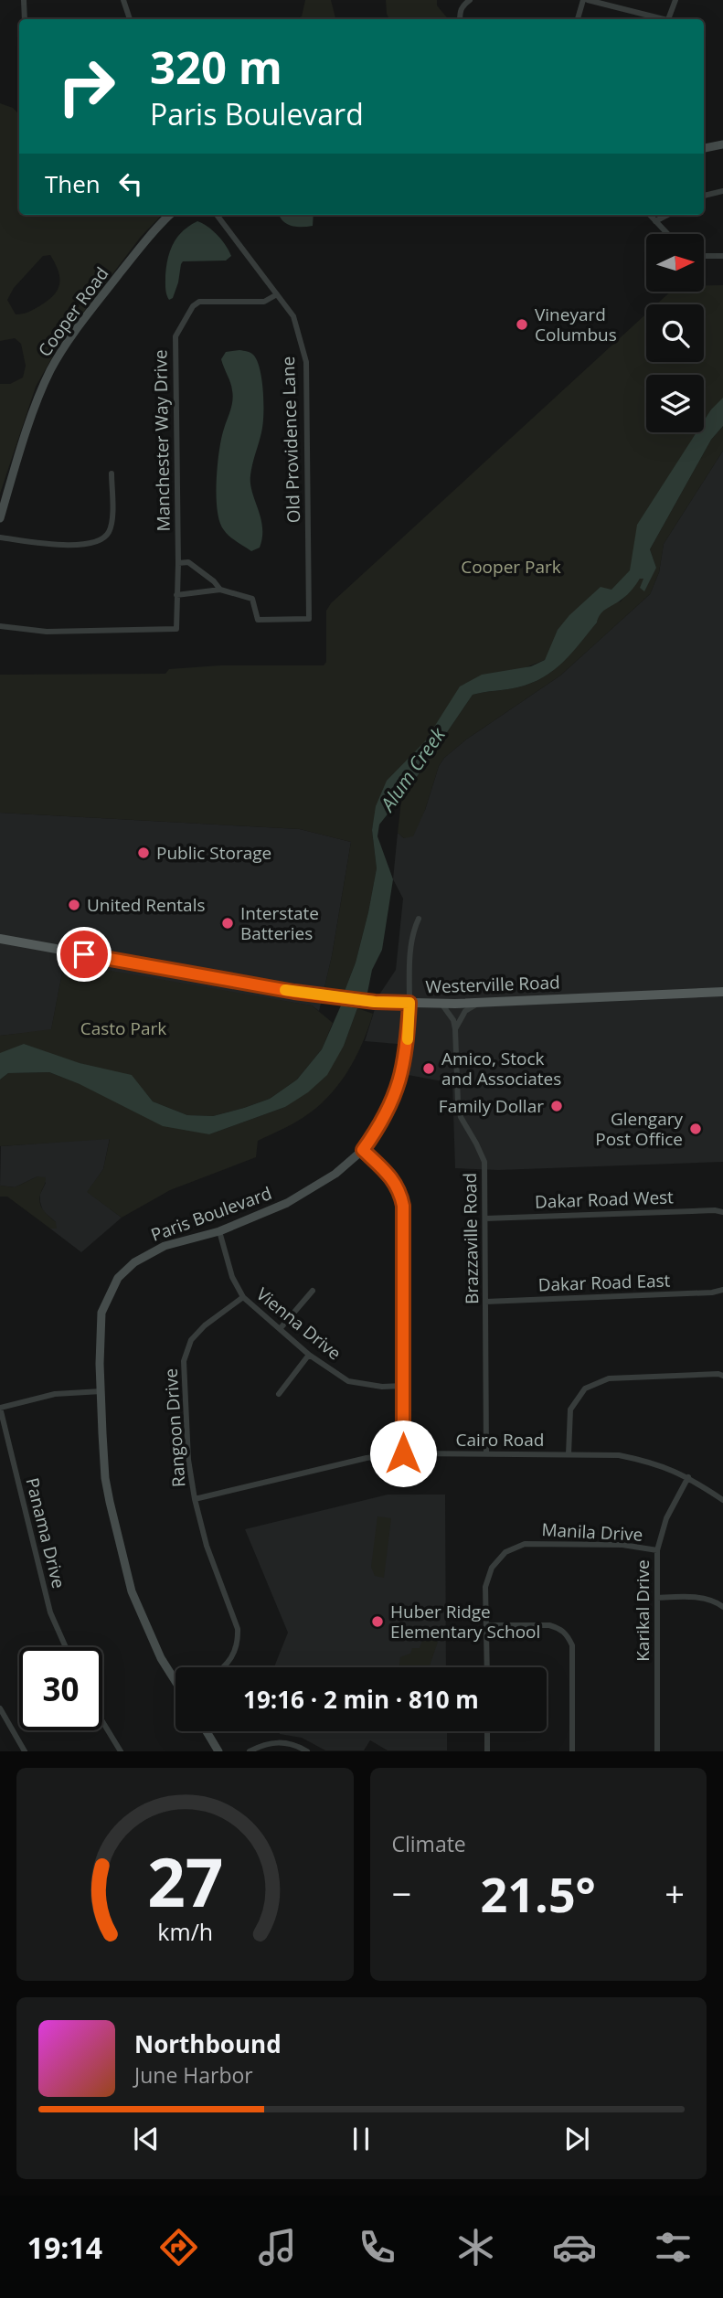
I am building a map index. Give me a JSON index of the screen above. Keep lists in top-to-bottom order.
{
  "streets": {
    "main road": ["Westerville Road"],
    "street": [
      "Cooper Road",
      "Old Providence Lane",
      "Manchester Way Drive",
      "Dakar Road West",
      "Paris Boulevard",
      "Brazzaville Road",
      "Dakar Road East",
      "Vienna Drive",
      "Rangoon Drive",
      "Cairo Road",
      "Manila Drive",
      "Panama Drive",
      "Karikal Drive"
    ]
  },
  "crossings": [
    ["Old Providence Lane", "Manchester Way Drive"],
    ["Westerville Road", "Paris Boulevard"],
    ["Westerville Road", "Brazzaville Road"],
    ["Dakar Road West", "Brazzaville Road"],
    ["Paris Boulevard", "Vienna Drive"],
    ["Brazzaville Road", "Dakar Road East"],
    ["Brazzaville Road", "Cairo Road"],
    ["Vienna Drive", "Rangoon Drive"],
    ["Rangoon Drive", "Cairo Road"],
    ["Cairo Road", "Karikal Drive"],
    ["Manila Drive", "Karikal Drive"]
  ],
  "water": ["Alum Creek"],
  "parks": ["Cooper Park", "Casto Park"],
  "places": [
    "Vineyard Columbus",
    "Public Storage",
    "United Rentals",
    "Interstate Batteries",
    "Amico, Stock and Associates",
    "Family Dollar",
    "Glengary Post Office",
    "Huber Ridge Elementary School"
  ],
  "north": "right",
  "page": {
    "turn": ["320 m", "Paris Boulevard"],
    "then": "Then",
    "limit": "30",
    "trip": "19:16 · 2 min · 810 m",
    "tile": "Climate",
    "heat": ["−", "21.5°", "+"],
    "song": ["Northbound", "June Harbor"],
    "tabs": "19:14",
    "gauge": ["27", "km/h"]
  }
}
